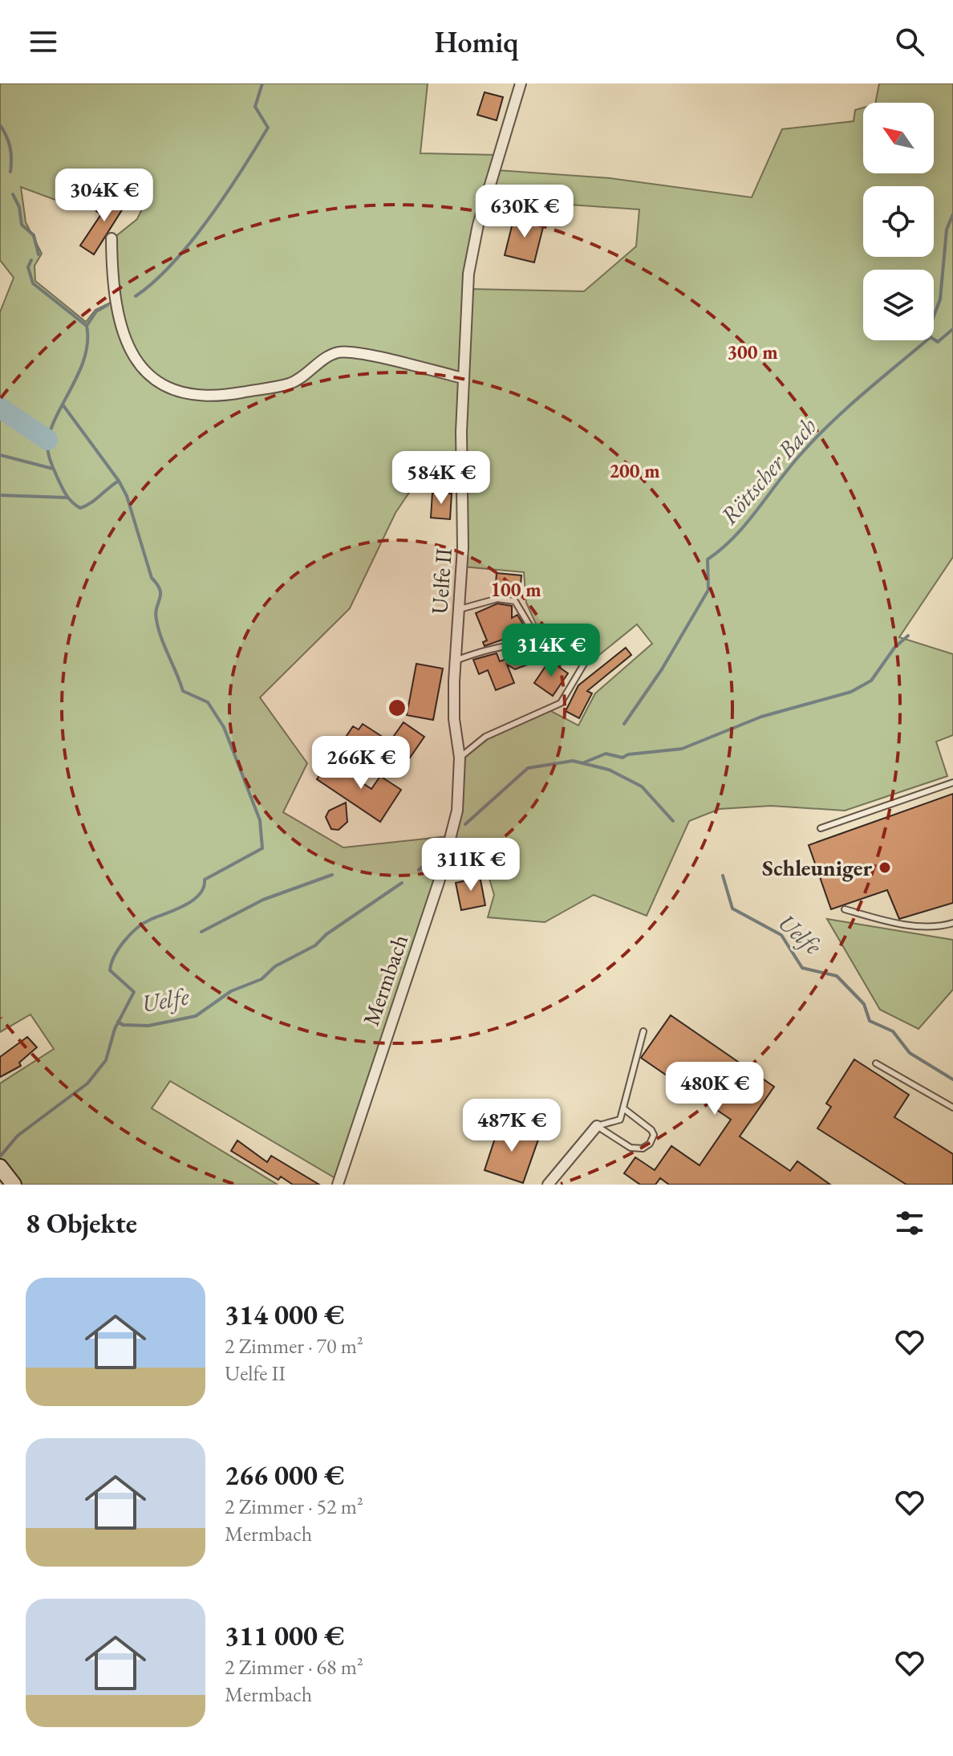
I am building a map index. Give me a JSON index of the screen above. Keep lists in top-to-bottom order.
{
  "streets": {
    "street": ["Uelfe II", "Mermbach"]
  },
  "crossings": [
    ["Uelfe II", "Mermbach"]
  ],
  "water": ["Röttscher Bach", "Uelfe"],
  "places": ["Schleuniger"],
  "north": "top left",
  "page": {
    "header": "Homiq",
    "price": [
      "304K €",
      "630K €",
      "584K €",
      "314K €",
      "266K €",
      "311K €",
      "480K €",
      "487K €"
    ],
    "heading": "8 Objekte",
    "list": [
      {
        "name": "314 000 €",
        "note": "2 Zimmer · 70 m² · Uelfe II"
      },
      {
        "name": "266 000 €",
        "note": "2 Zimmer · 52 m² · Mermbach"
      },
      {
        "name": "311 000 €",
        "note": "2 Zimmer · 68 m² · Mermbach"
      }
    ]
  },
  "rings": ["300 m", "200 m", "100 m"]
}
